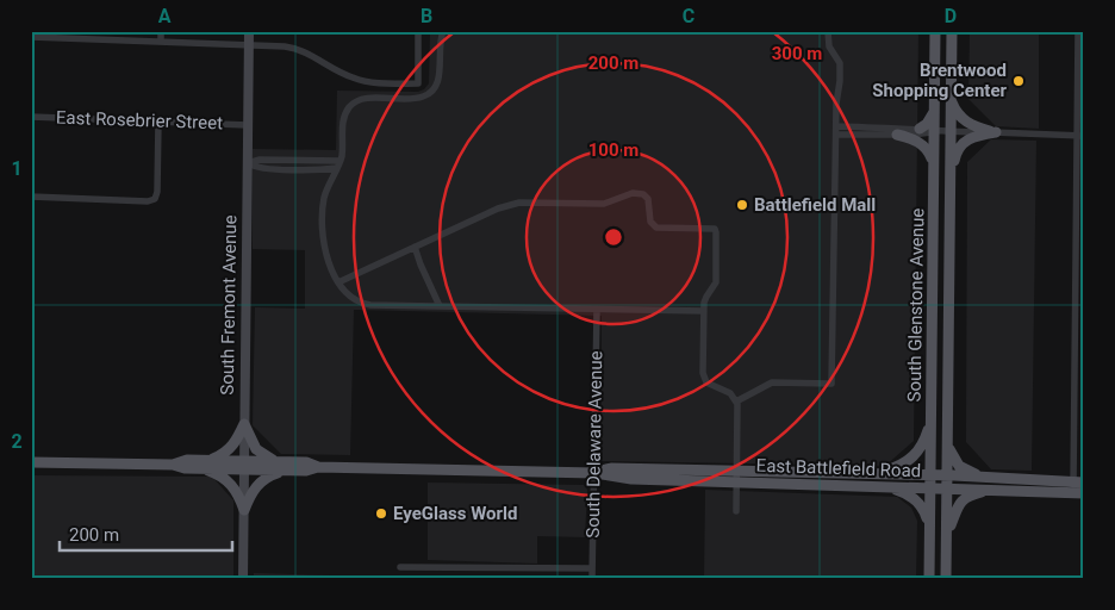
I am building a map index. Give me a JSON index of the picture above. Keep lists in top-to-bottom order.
{
  "streets": {
    "main road": ["South Fremont Avenue", "South Glenstone Avenue", "East Battlefield Road"],
    "street": ["East Rosebrier Street", "South Delaware Avenue"]
  },
  "crossings": [
    ["East Rosebrier Street", "South Fremont Avenue"],
    ["South Fremont Avenue", "East Battlefield Road"],
    ["South Glenstone Avenue", "East Battlefield Road"],
    ["South Delaware Avenue", "East Battlefield Road"]
  ],
  "places": ["Brentwood Shopping Center", "Battlefield Mall", "EyeGlass World"],
  "scale_bar": "200 m",
  "grid": {
    "columns": [
      "A",
      "B",
      "C",
      "D"
    ],
    "rows": ["1", "2"]
  },
  "rings": ["300 m", "200 m", "100 m"]
}
